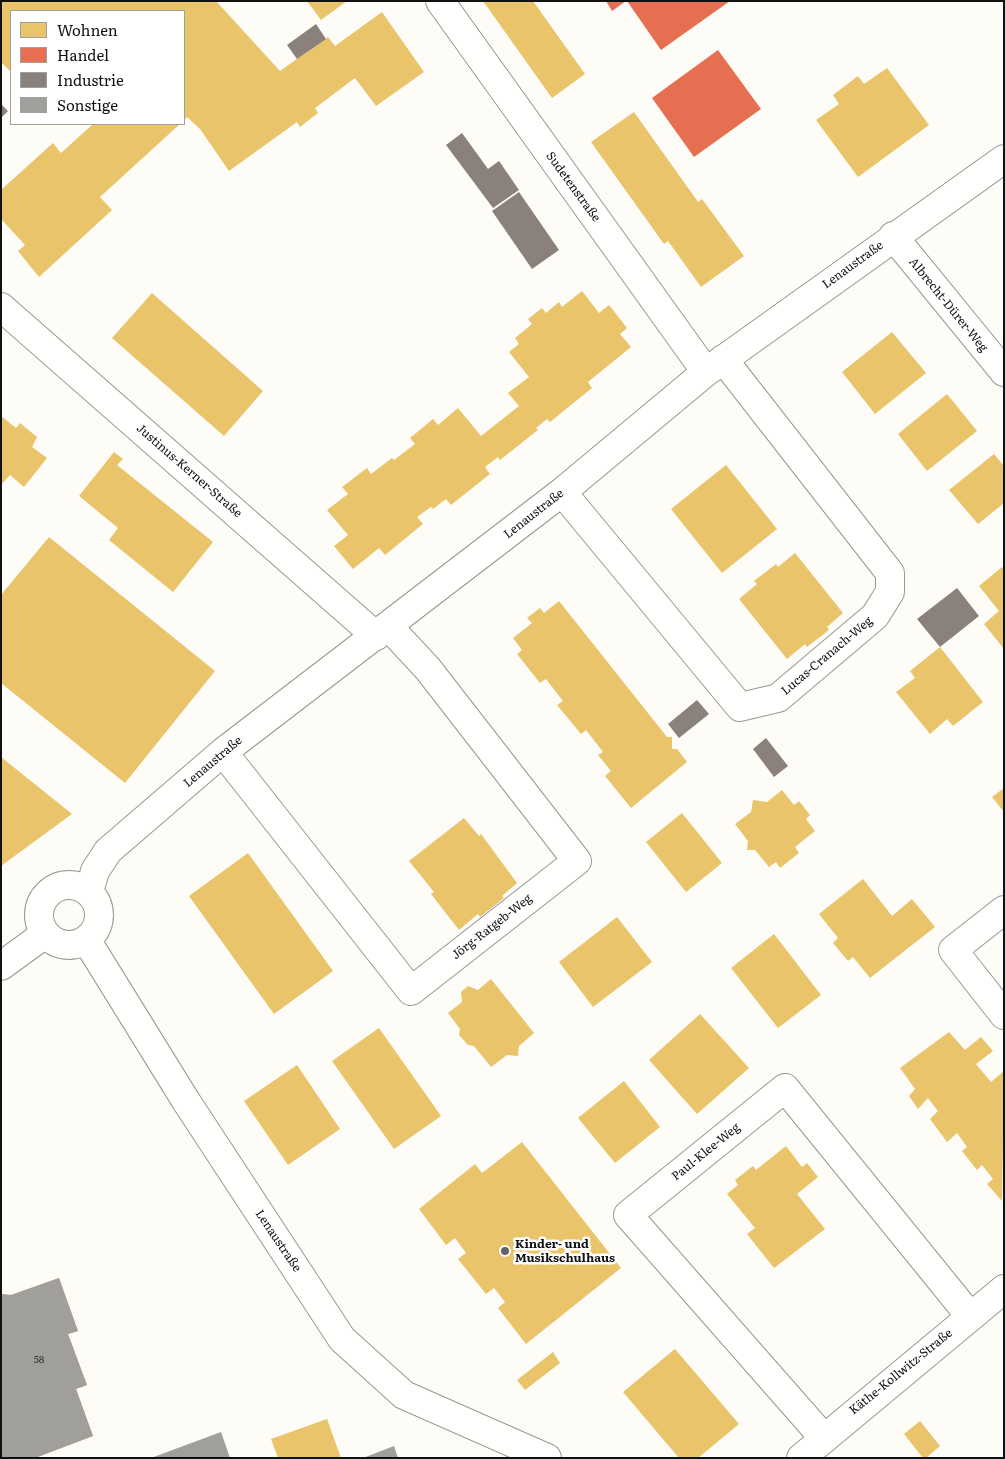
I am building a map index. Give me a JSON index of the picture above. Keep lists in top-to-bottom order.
{
  "streets": {
    "street": [
      "Sudetenstraße",
      "Lenaustraße",
      "Albrecht-Dürer-Weg",
      "Justinus-Kerner-Straße",
      "Lucas-Cranach-Weg",
      "Jörg-Ratgeb-Weg",
      "Paul-Klee-Weg",
      "Käthe-Kollwitz-Straße"
    ]
  },
  "crossings": [
    ["Sudetenstraße", "Lenaustraße"],
    ["Sudetenstraße", "Lucas-Cranach-Weg"],
    ["Lenaustraße", "Albrecht-Dürer-Weg"],
    ["Lenaustraße", "Justinus-Kerner-Straße"],
    ["Lenaustraße", "Lucas-Cranach-Weg"],
    ["Lenaustraße", "Jörg-Ratgeb-Weg"],
    ["Justinus-Kerner-Straße", "Jörg-Ratgeb-Weg"],
    ["Paul-Klee-Weg", "Käthe-Kollwitz-Straße"]
  ],
  "places": ["Kinder- und Musikschulhaus"],
  "house_numbers": ["58"],
  "legend": [
    "Wohnen",
    "Handel",
    "Industrie",
    "Sonstige"
  ]
}
